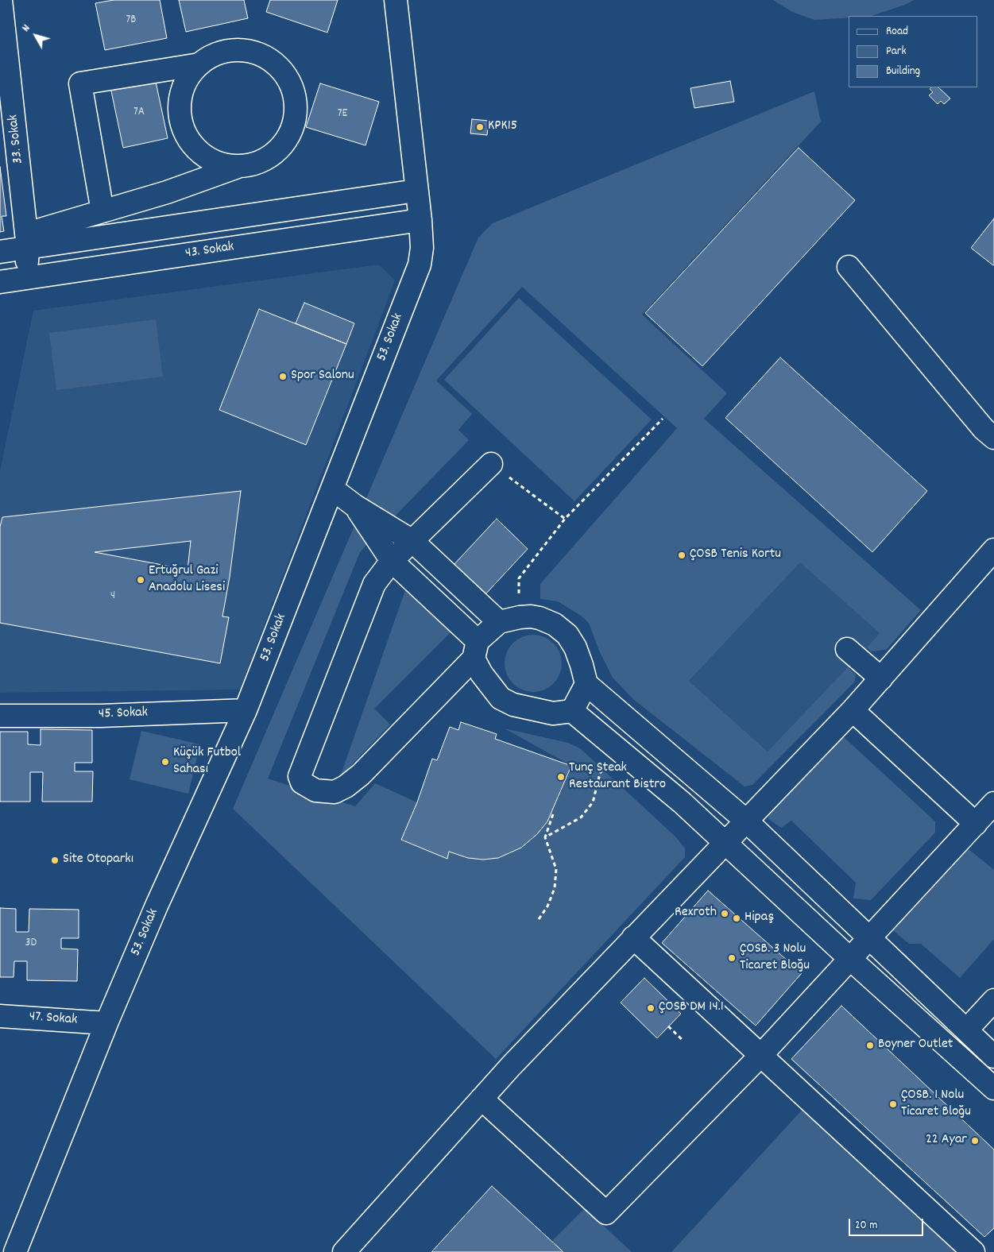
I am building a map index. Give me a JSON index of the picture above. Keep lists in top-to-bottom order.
{
  "streets": {
    "street": [
      "33. Sokak",
      "43. Sokak",
      "53. Sokak",
      "45. Sokak",
      "47. Sokak"
    ]
  },
  "crossings": [
    ["33. Sokak", "43. Sokak"],
    ["43. Sokak", "53. Sokak"],
    ["53. Sokak", "45. Sokak"],
    ["53. Sokak", "47. Sokak"]
  ],
  "places": [
    "KPK15",
    "Spor Salonu",
    "ÇOSB Tenis Kortu",
    "Ertuğrul Gazi Anadolu Lisesi",
    "Küçük Futbol Sahası",
    "Tunç Steak Restaurant Bistro",
    "Site Otoparkı",
    "Rexroth",
    "Hipaş",
    "ÇOSB. 3 Nolu Ticaret Bloğu",
    "ÇOSB DM 14.1",
    "Boyner Outlet",
    "ÇOSB. 1 Nolu Ticaret Bloğu",
    "22 Ayar"
  ],
  "house_numbers": [
    "7B",
    "7A",
    "7E",
    "4",
    "3D"
  ],
  "legend": ["Road", "Park", "Building"],
  "scale_bar": "20 m",
  "north": "top left"
}
